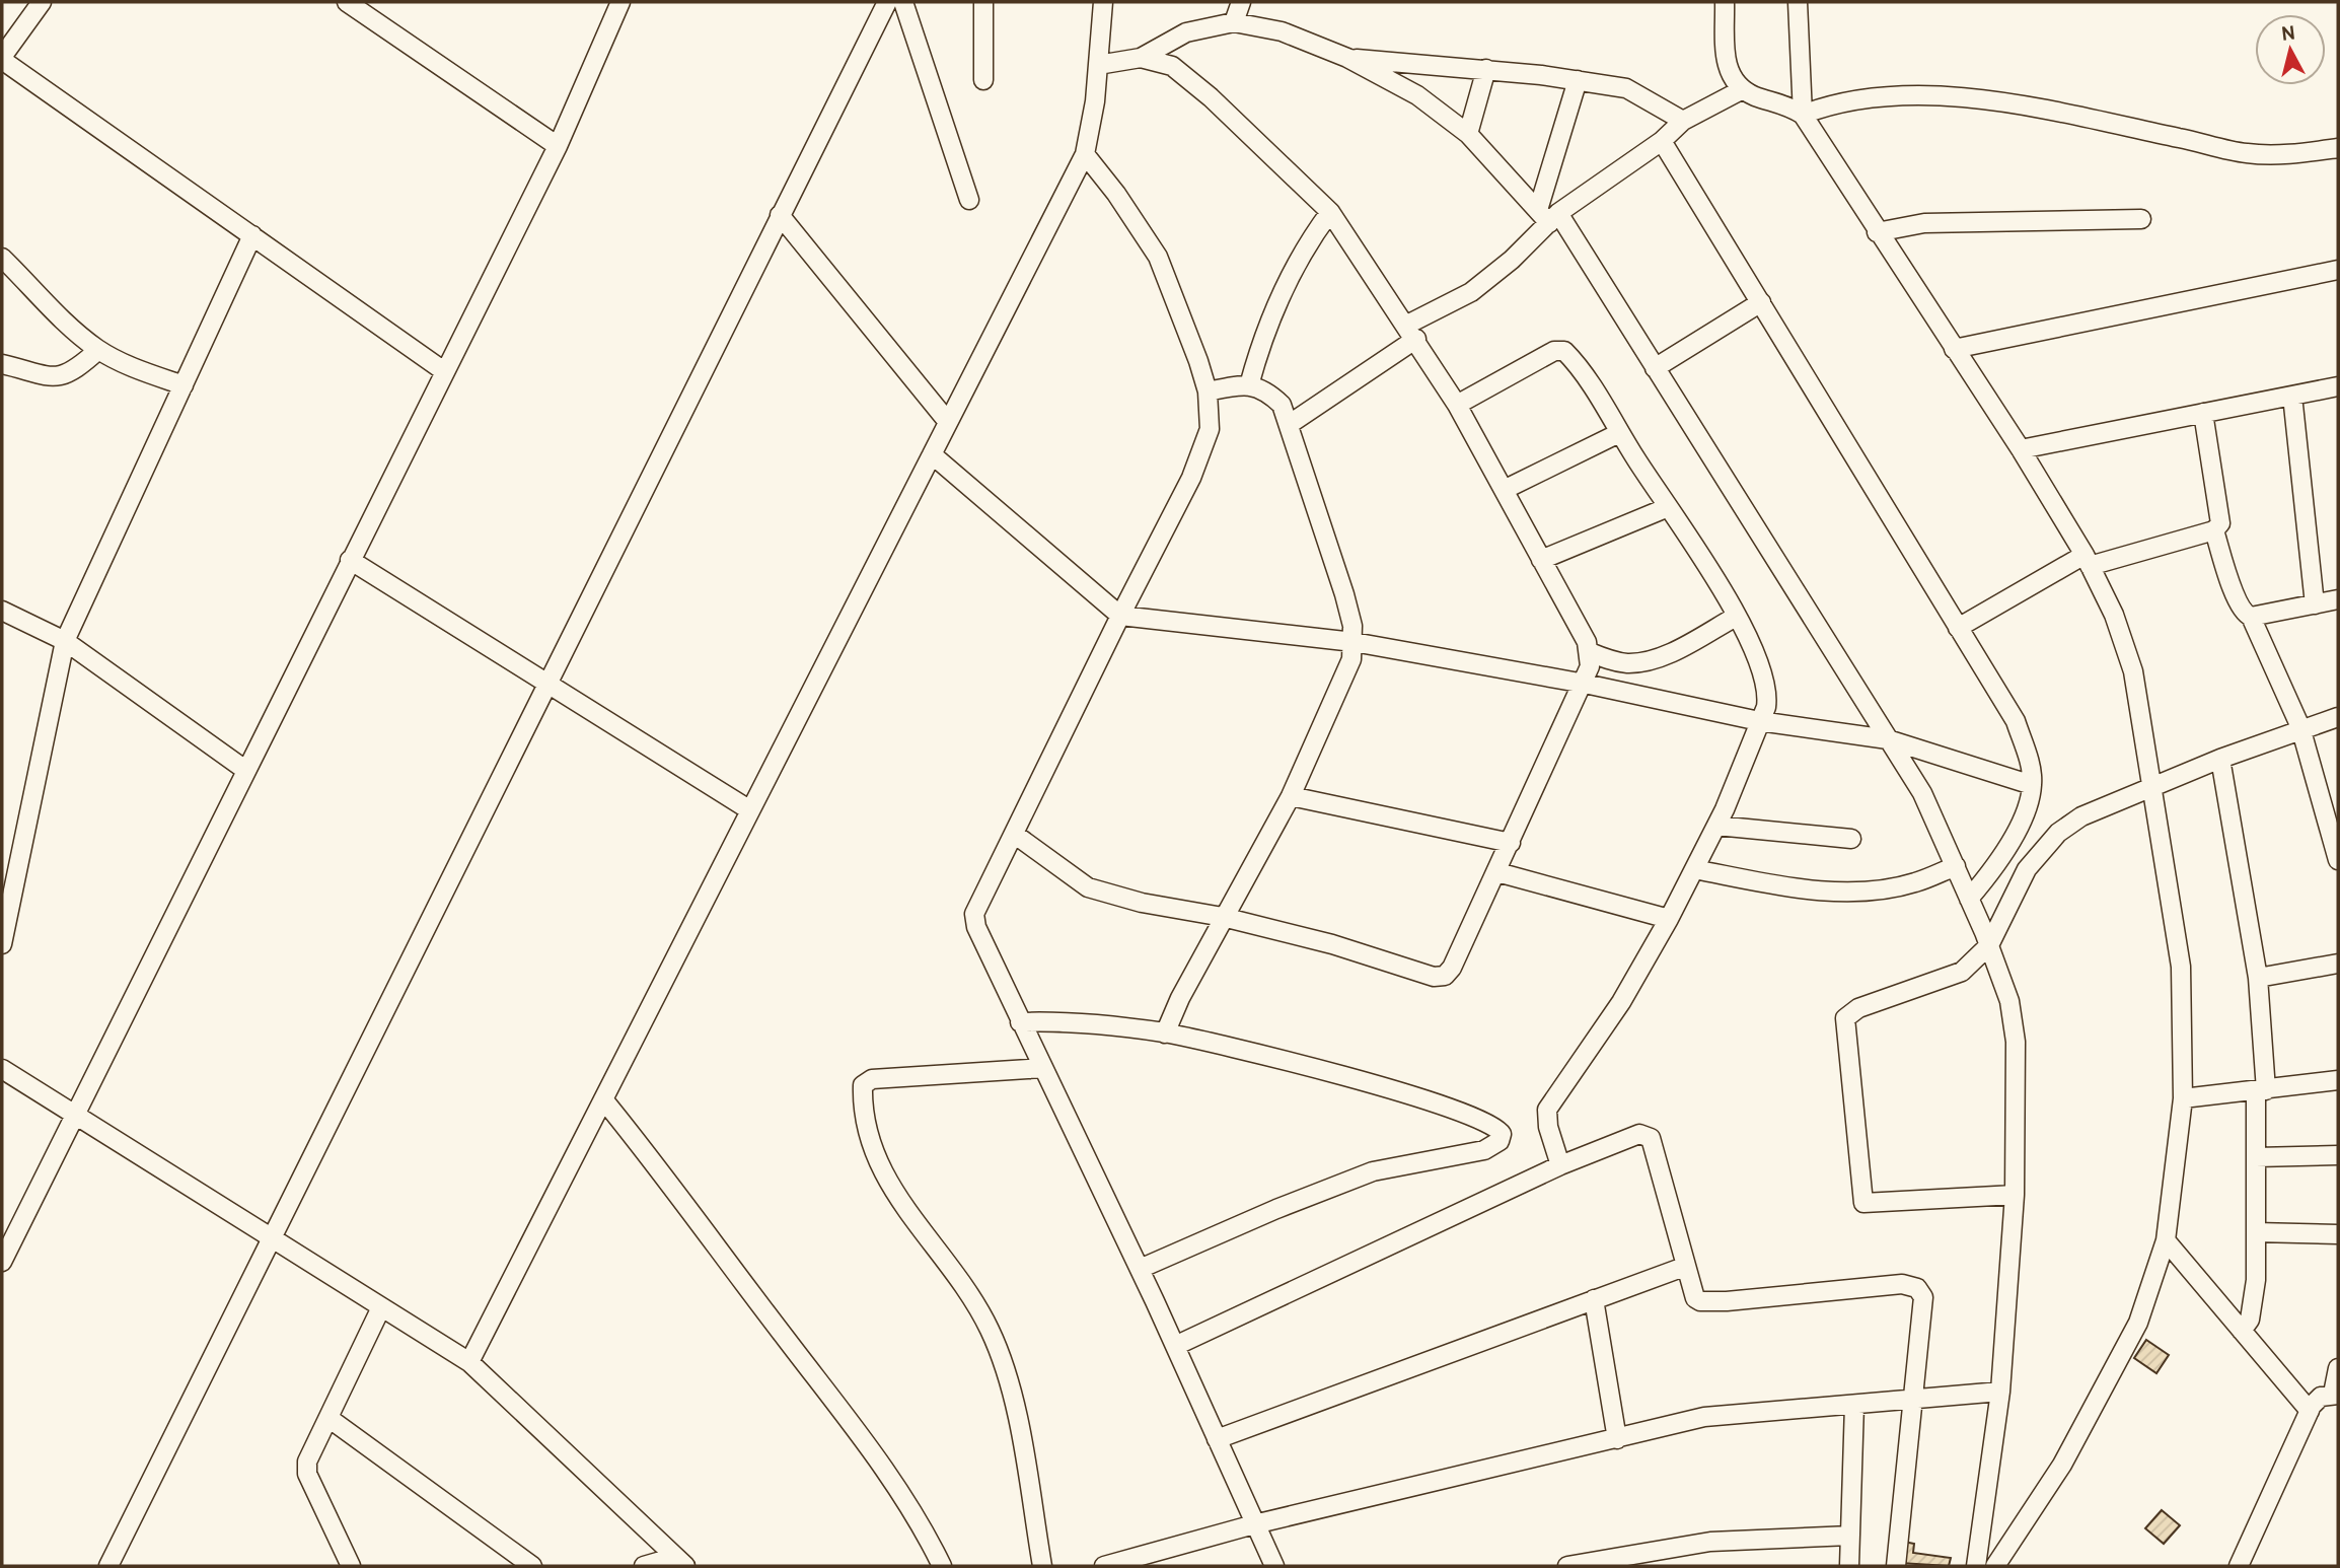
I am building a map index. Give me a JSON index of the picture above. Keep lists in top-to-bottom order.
{
  "north": "top"
}
